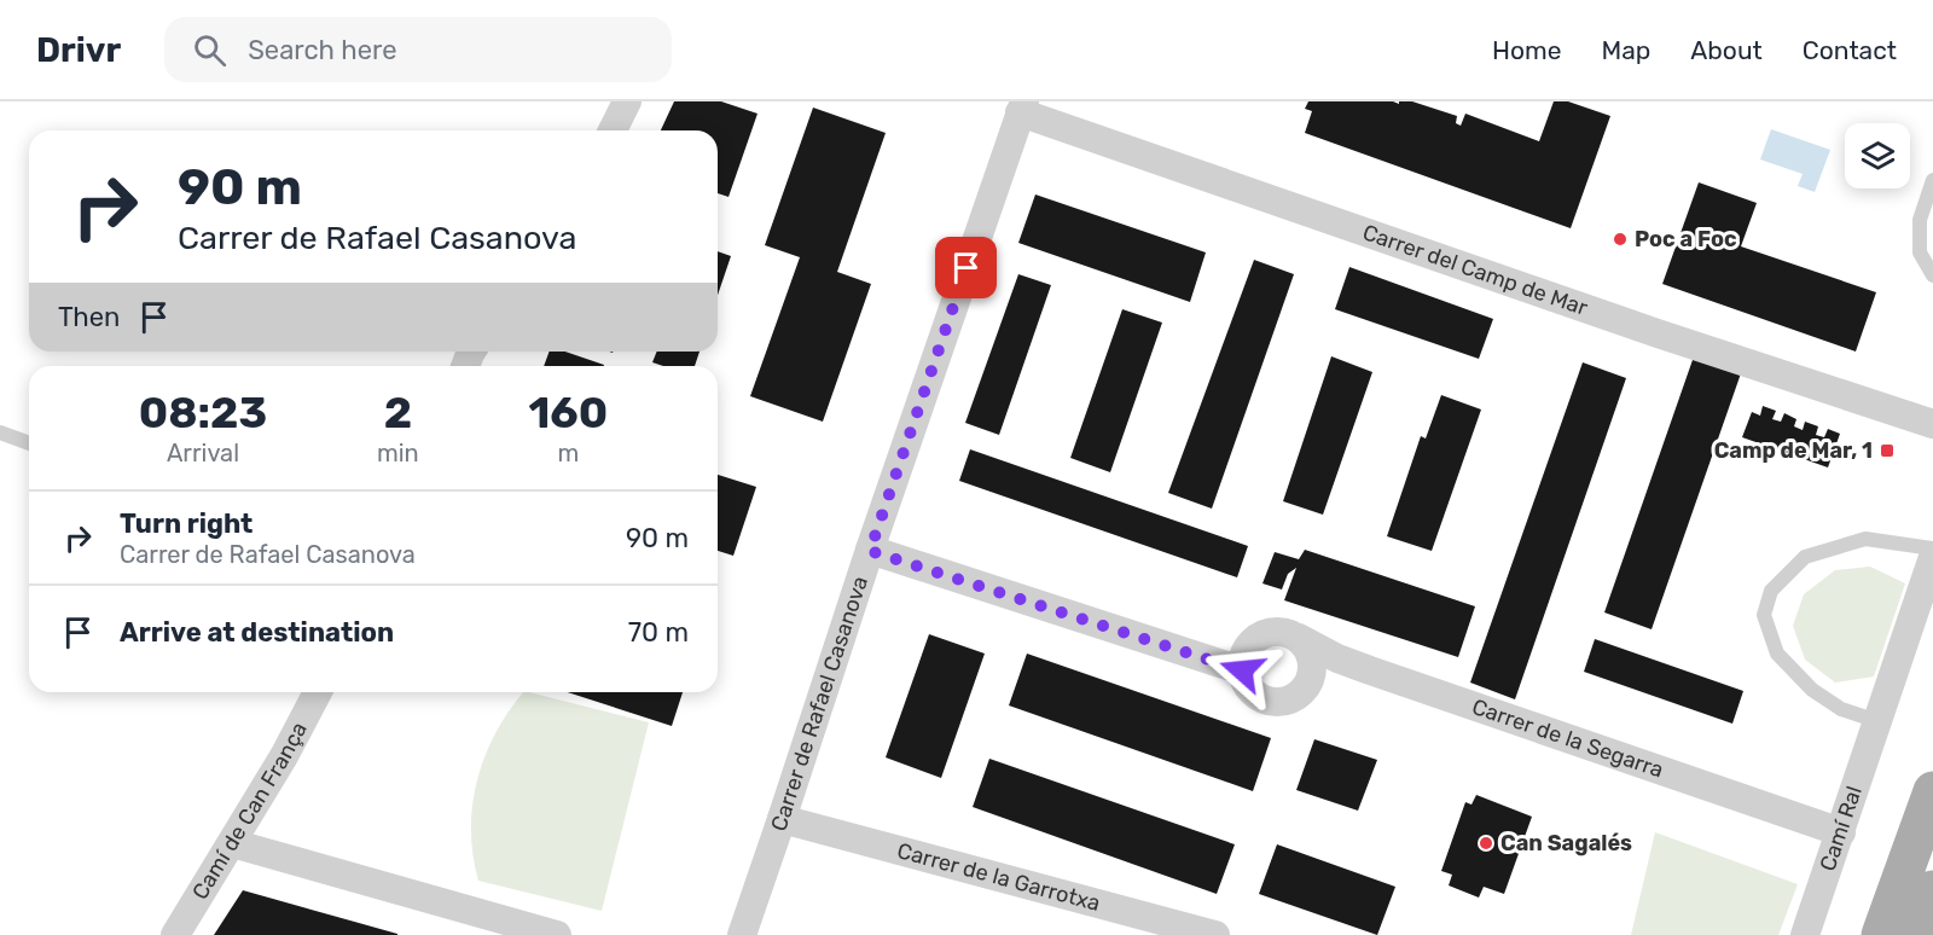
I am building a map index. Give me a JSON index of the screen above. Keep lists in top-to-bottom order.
{
  "streets": {
    "street": [
      "Carrer del Camp de Mar",
      "Carrer de Rafael Casanova",
      "Carrer de la Segarra",
      "Camí de Can França",
      "Camí Ral",
      "Carrer de la Garrotxa"
    ]
  },
  "crossings": [
    ["Carrer del Camp de Mar", "Carrer de Rafael Casanova"],
    ["Carrer de Rafael Casanova", "Carrer de la Garrotxa"],
    ["Carrer de la Segarra", "Camí Ral"]
  ],
  "places": {
    "other": ["Poc a Foc", "Can Sagalés"],
    "transit": ["Camp de Mar, 1"]
  },
  "page": {
    "header": "Drivr",
    "search": "Search here",
    "nav": [
      "Home",
      "Map",
      "About",
      "Contact"
    ],
    "turn": ["90 m", "Carrer de Rafael Casanova"],
    "then": "Then",
    "eta": [
      "08:23",
      "Arrival",
      "2",
      "min",
      "160",
      "m"
    ],
    "list": [
      {
        "name": "Turn right",
        "note": "Carrer de Rafael Casanova",
        "value": "90 m"
      },
      {
        "name": "Arrive at destination",
        "value": "70 m"
      }
    ]
  }
}
